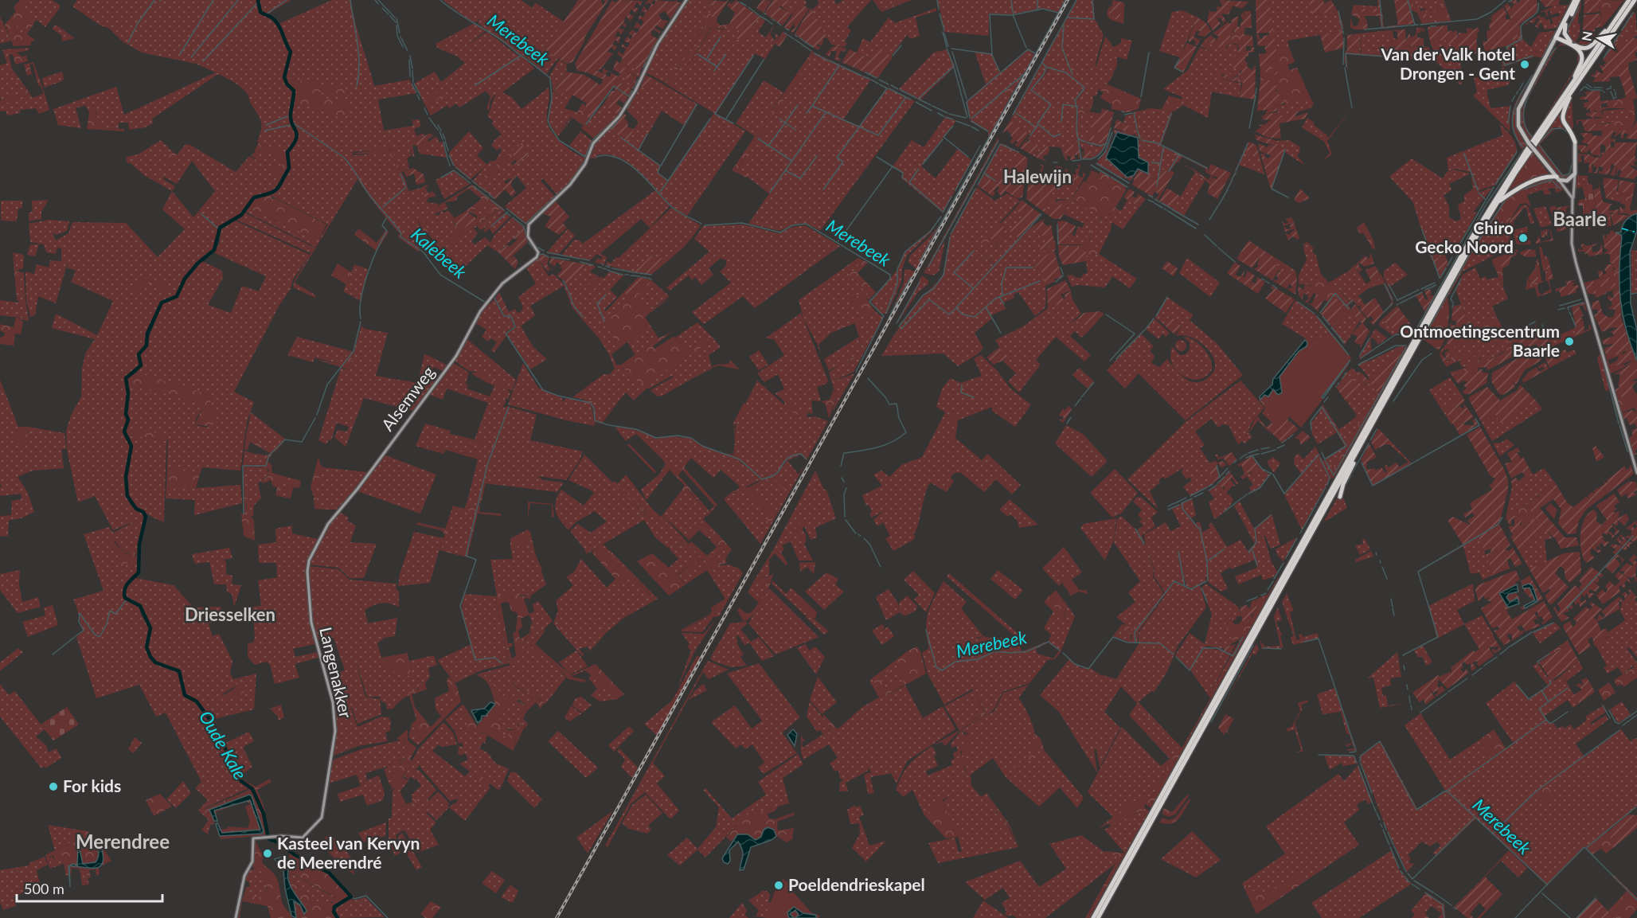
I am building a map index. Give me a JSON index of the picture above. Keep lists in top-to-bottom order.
{
  "streets": {
    "main road": ["Alsemweg", "Langenakker"]
  },
  "crossings": [
    ["Alsemweg", "Langenakker"]
  ],
  "districts": [
    "Halewijn",
    "Baarle",
    "Driesselken",
    "Merendree"
  ],
  "water": ["Merebeek", "Kalebeek", "Oude Kale"],
  "places": [
    "Van der Valk hotel Drongen - Gent",
    "Chiro Gecko Noord",
    "Ontmoetingscentrum Baarle",
    "For kids",
    "Kasteel van Kervyn de Meerendré",
    "Poeldendrieskapel"
  ],
  "scale_bar": "500 m",
  "north": "left"
}
